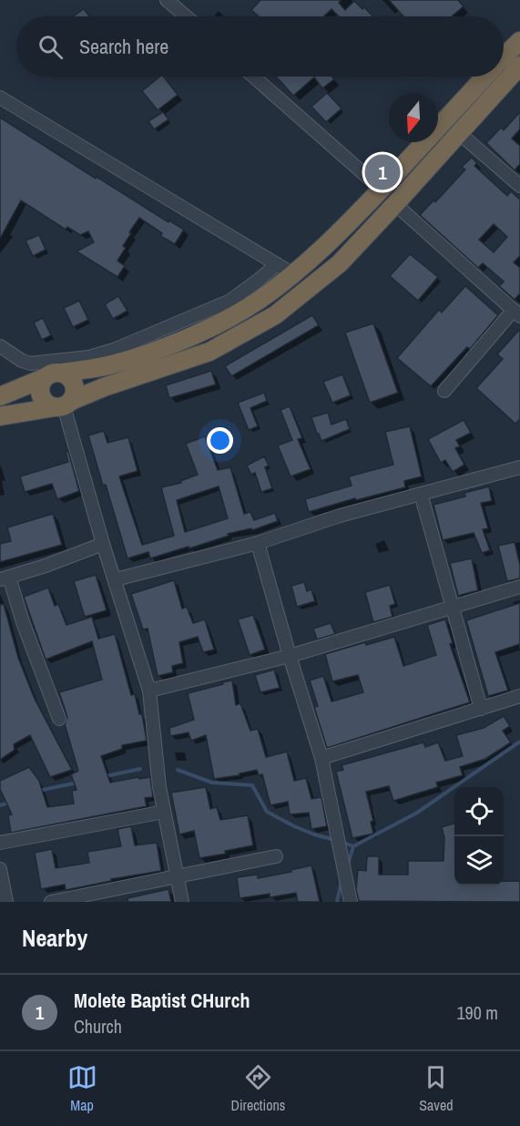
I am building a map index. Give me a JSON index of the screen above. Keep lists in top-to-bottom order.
{
  "north": "bottom",
  "page": {
    "search": "Search here",
    "pins": "1",
    "heading": "Nearby",
    "list": [
      {
        "mark": "1",
        "name": "Molete Baptist CHurch",
        "note": "Church",
        "value": "190 m"
      }
    ],
    "nav": ["Map", "Directions", "Saved"]
  }
}
